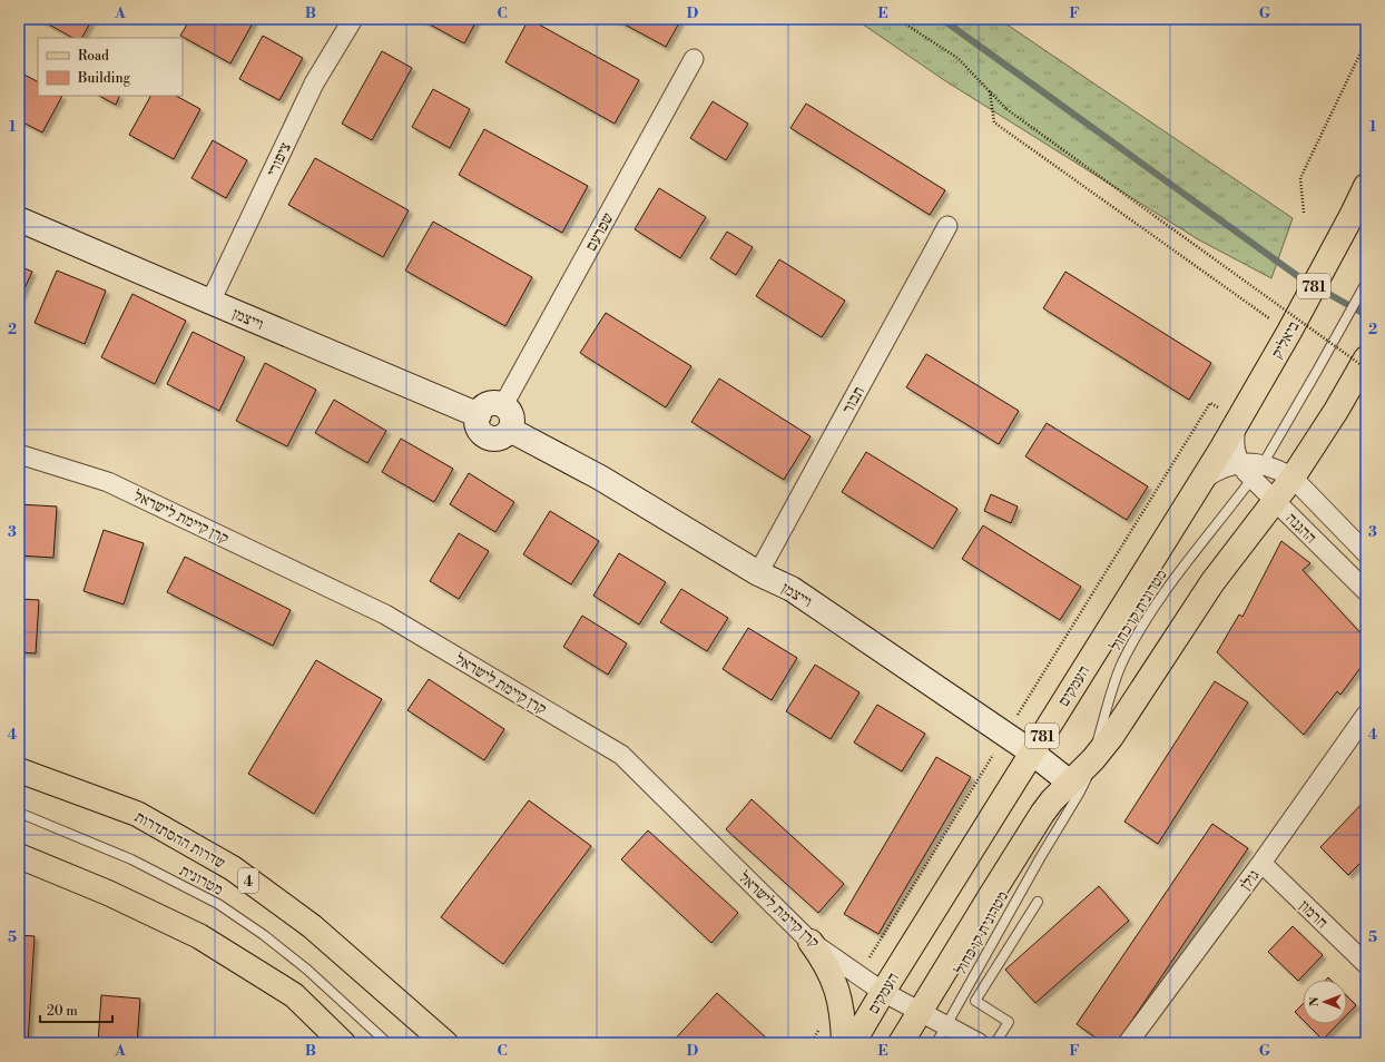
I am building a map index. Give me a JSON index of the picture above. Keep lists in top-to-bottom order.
{
  "streets": {
    "main road": [
      "781",
      "ביאליק",
      "העמקים",
      "שדרות ההסתדרות",
      "4"
    ],
    "street": [
      "ציפורי",
      "שפרעם",
      "וייצמן",
      "תבור",
      "קרן קיימת לישראל",
      "ההגנה",
      "גולן",
      "חרמון"
    ],
    "lane": ["מטרונית קו כחול", "מטרונית"]
  },
  "crossings": [
    ["ציפורי", "וייצמן"],
    ["שפרעם", "וייצמן"],
    ["וייצמן", "תבור"],
    ["וייצמן", "העמקים"],
    ["ביאליק", "העמקים"],
    ["קרן קיימת לישראל", "מטרונית קו כחול"],
    ["קרן קיימת לישראל", "העמקים"],
    ["ההגנה", "מטרונית קו כחול"],
    ["ההגנה", "העמקים"],
    ["גולן", "חרמון"]
  ],
  "legend": ["Road", "Building"],
  "scale_bar": "20 m",
  "north": "left",
  "grid": {
    "columns": [
      "A",
      "B",
      "C",
      "D",
      "E",
      "F",
      "G"
    ],
    "rows": [
      "1",
      "2",
      "3",
      "4",
      "5"
    ]
  }
}
